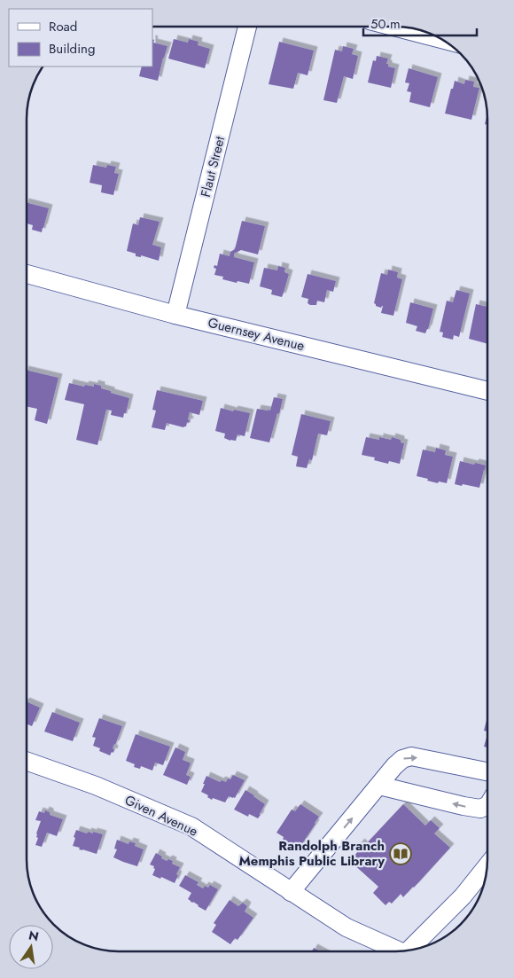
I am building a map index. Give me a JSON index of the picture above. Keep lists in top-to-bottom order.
{
  "streets": {
    "street": ["Flaut Street", "Guernsey Avenue", "Given Avenue"]
  },
  "crossings": [
    ["Flaut Street", "Guernsey Avenue"]
  ],
  "places": {
    "library": ["Randolph Branch Memphis Public Library"]
  },
  "legend": ["Road", "Building"],
  "scale_bar": "50 m",
  "north": "top"
}
